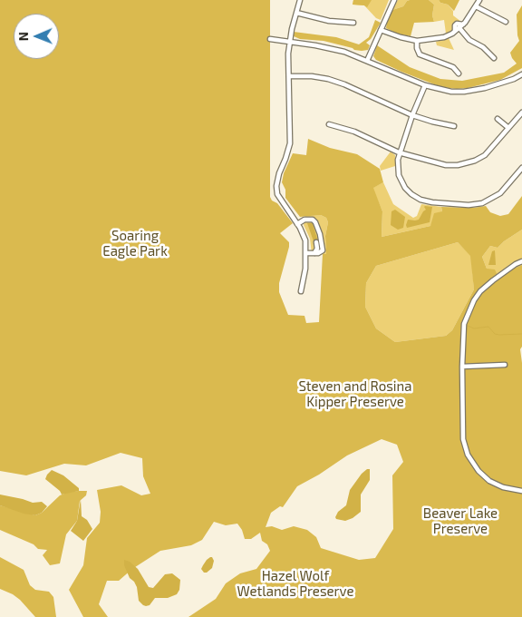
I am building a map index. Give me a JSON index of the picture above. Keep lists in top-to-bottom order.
{
  "parks": [
    "Soaring Eagle Park",
    "Steven and Rosina Kipper Preserve",
    "Beaver Lake Preserve",
    "Hazel Wolf Wetlands Preserve"
  ],
  "north": "left"
}
